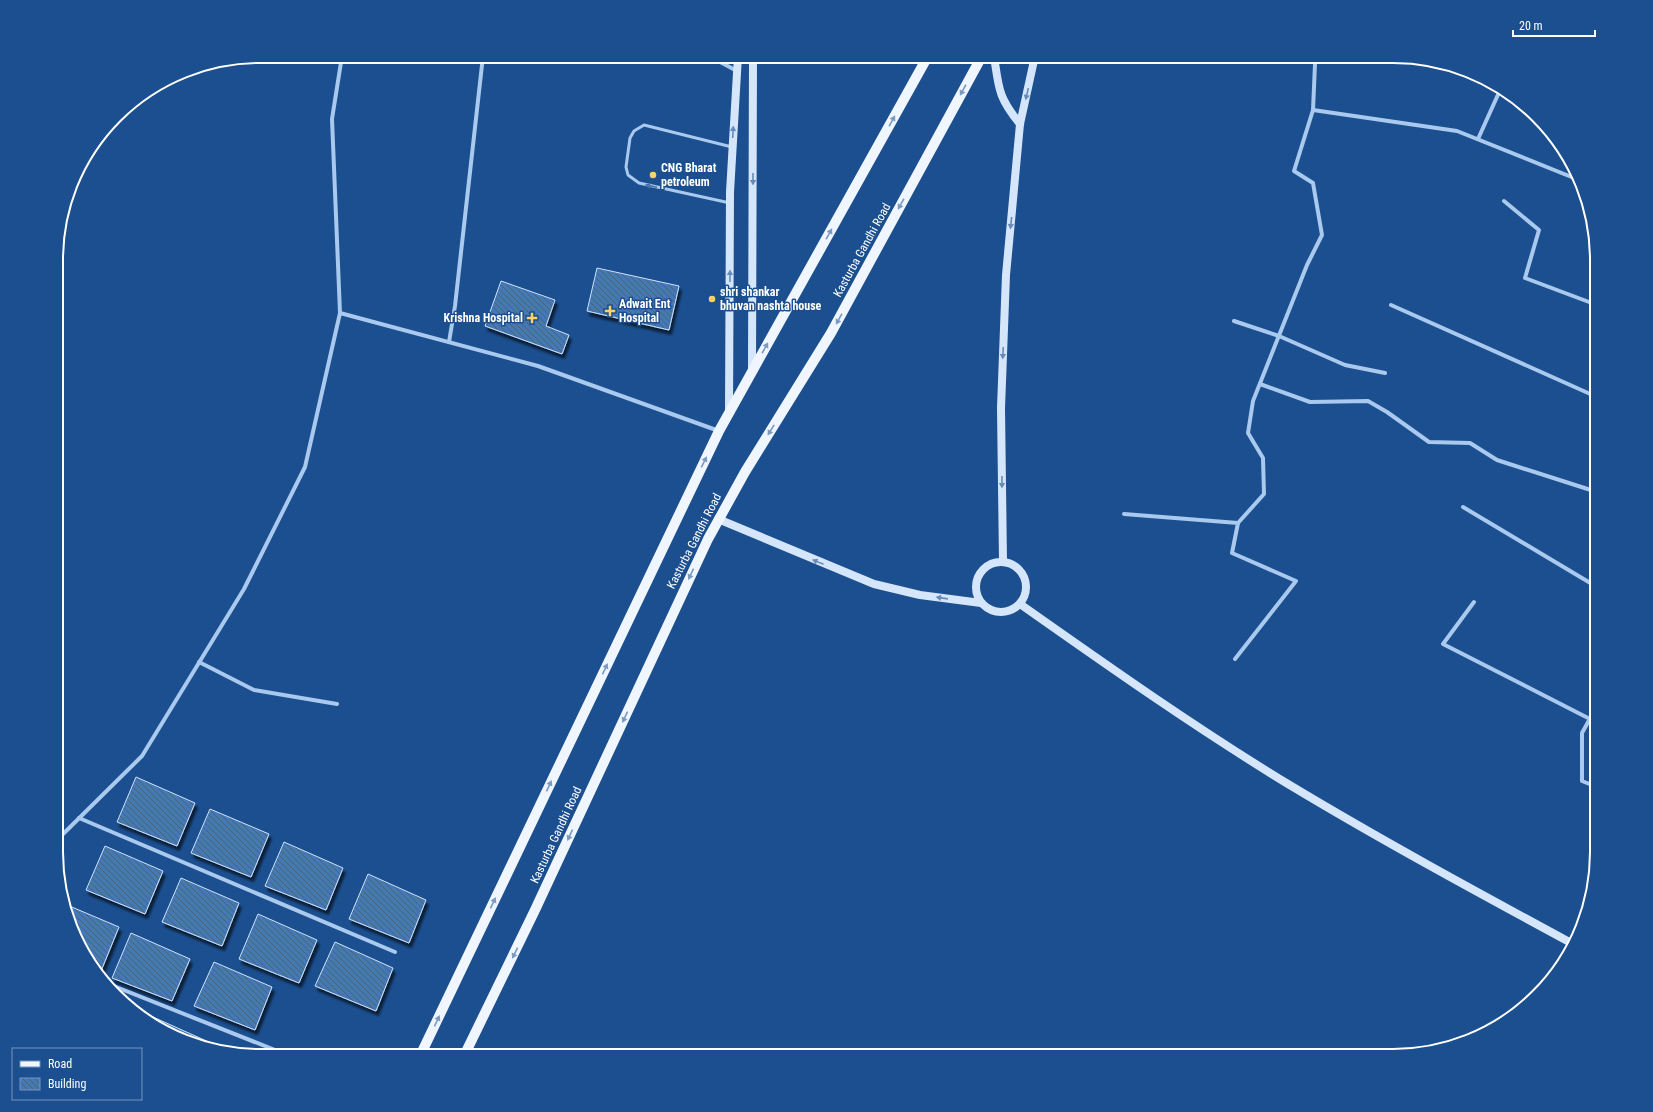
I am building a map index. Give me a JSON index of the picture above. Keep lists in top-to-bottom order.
{
  "streets": {
    "main road": ["Kasturba Gandhi Road"]
  },
  "places": {
    "other": ["CNG Bharat petroleum", "shri shankar bhuvan nashta house"],
    "health": ["Adwait Ent Hospital", "Krishna Hospital"]
  },
  "legend": ["Road", "Building"],
  "scale_bar": "20 m"
}
